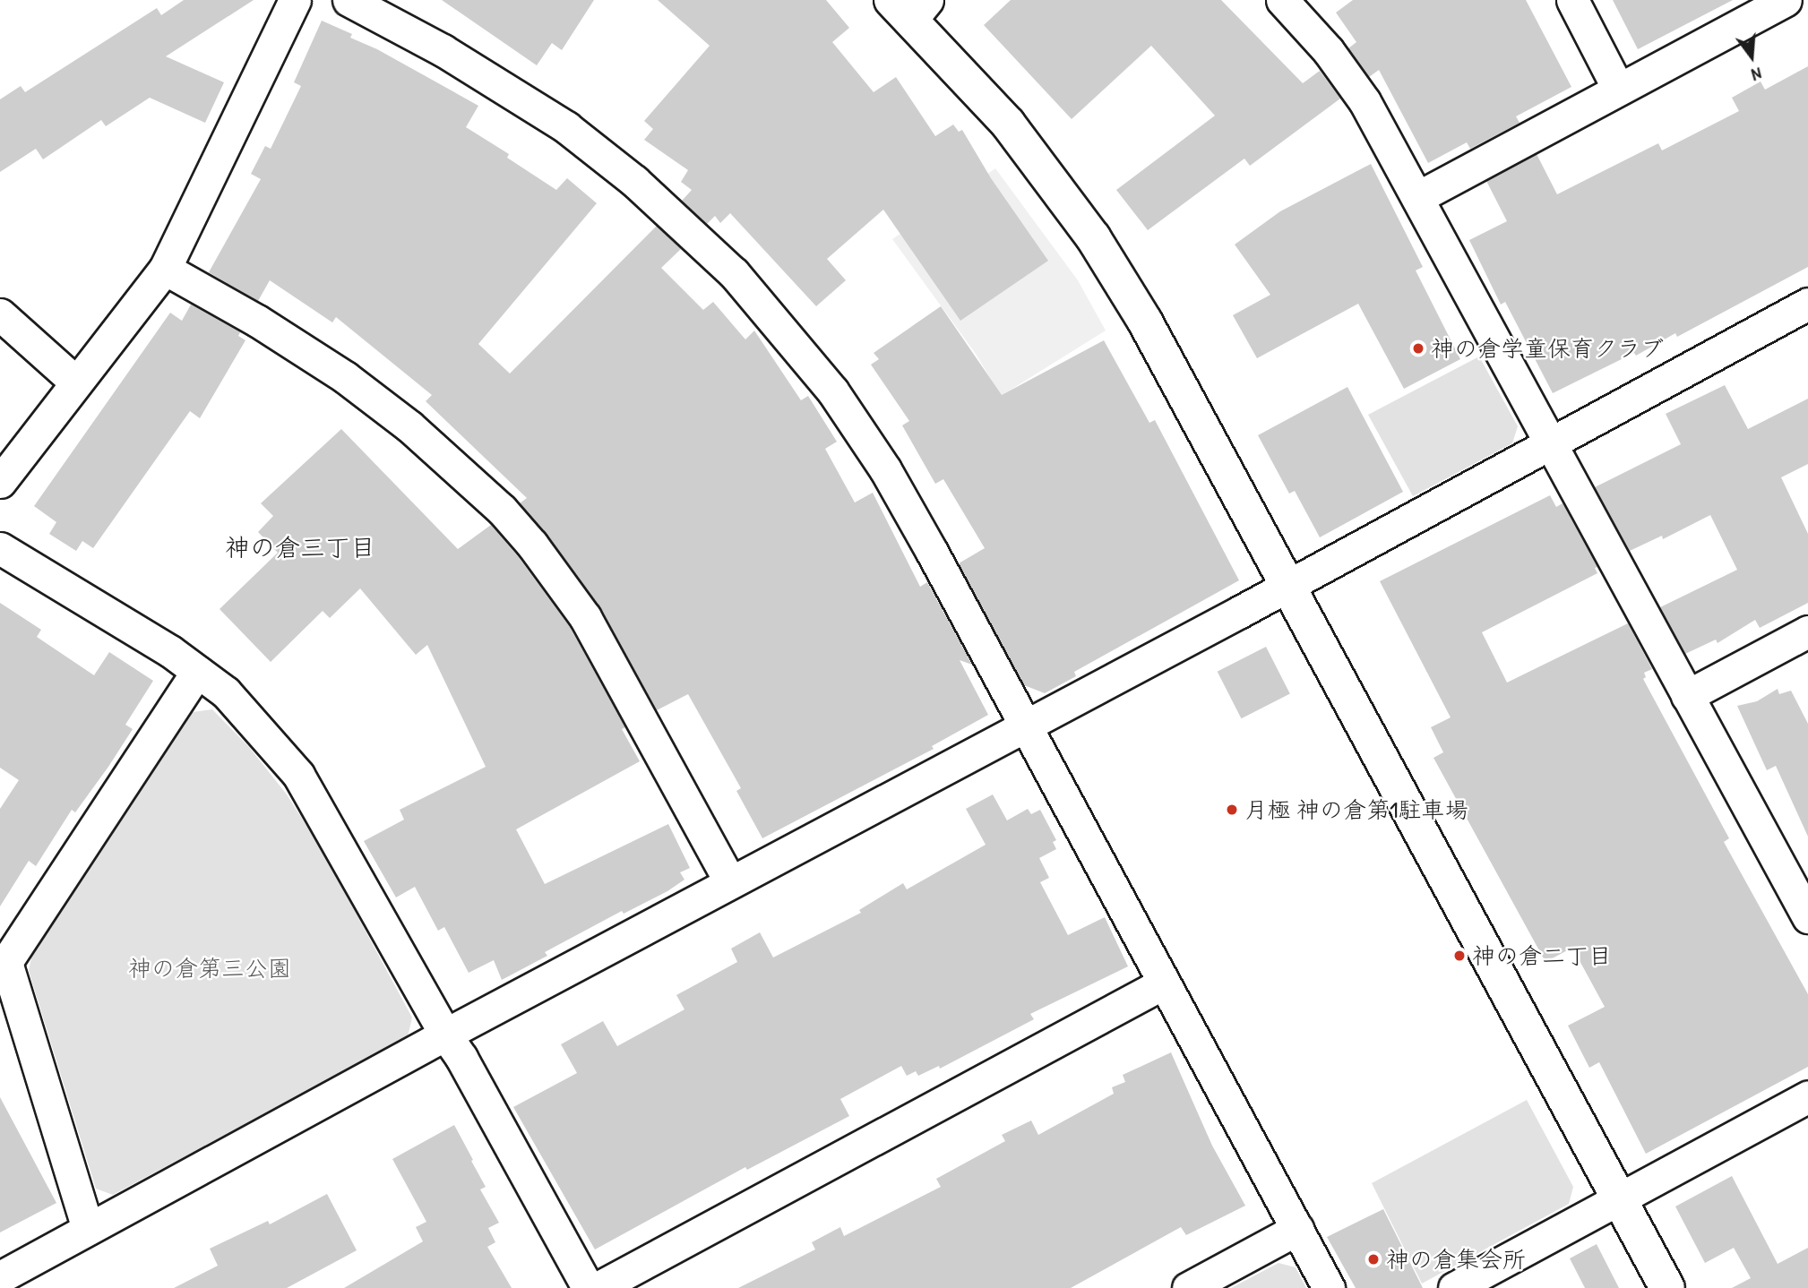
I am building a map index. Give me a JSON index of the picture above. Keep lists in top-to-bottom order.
{
  "districts": ["神の倉三丁目"],
  "parks": ["神の倉第三公園"],
  "places": [
    "神の倉学童保育クラブ",
    "月極 神の倉第1駐車場",
    "神の倉二丁目",
    "神の倉集会所"
  ],
  "north": "bottom"
}
